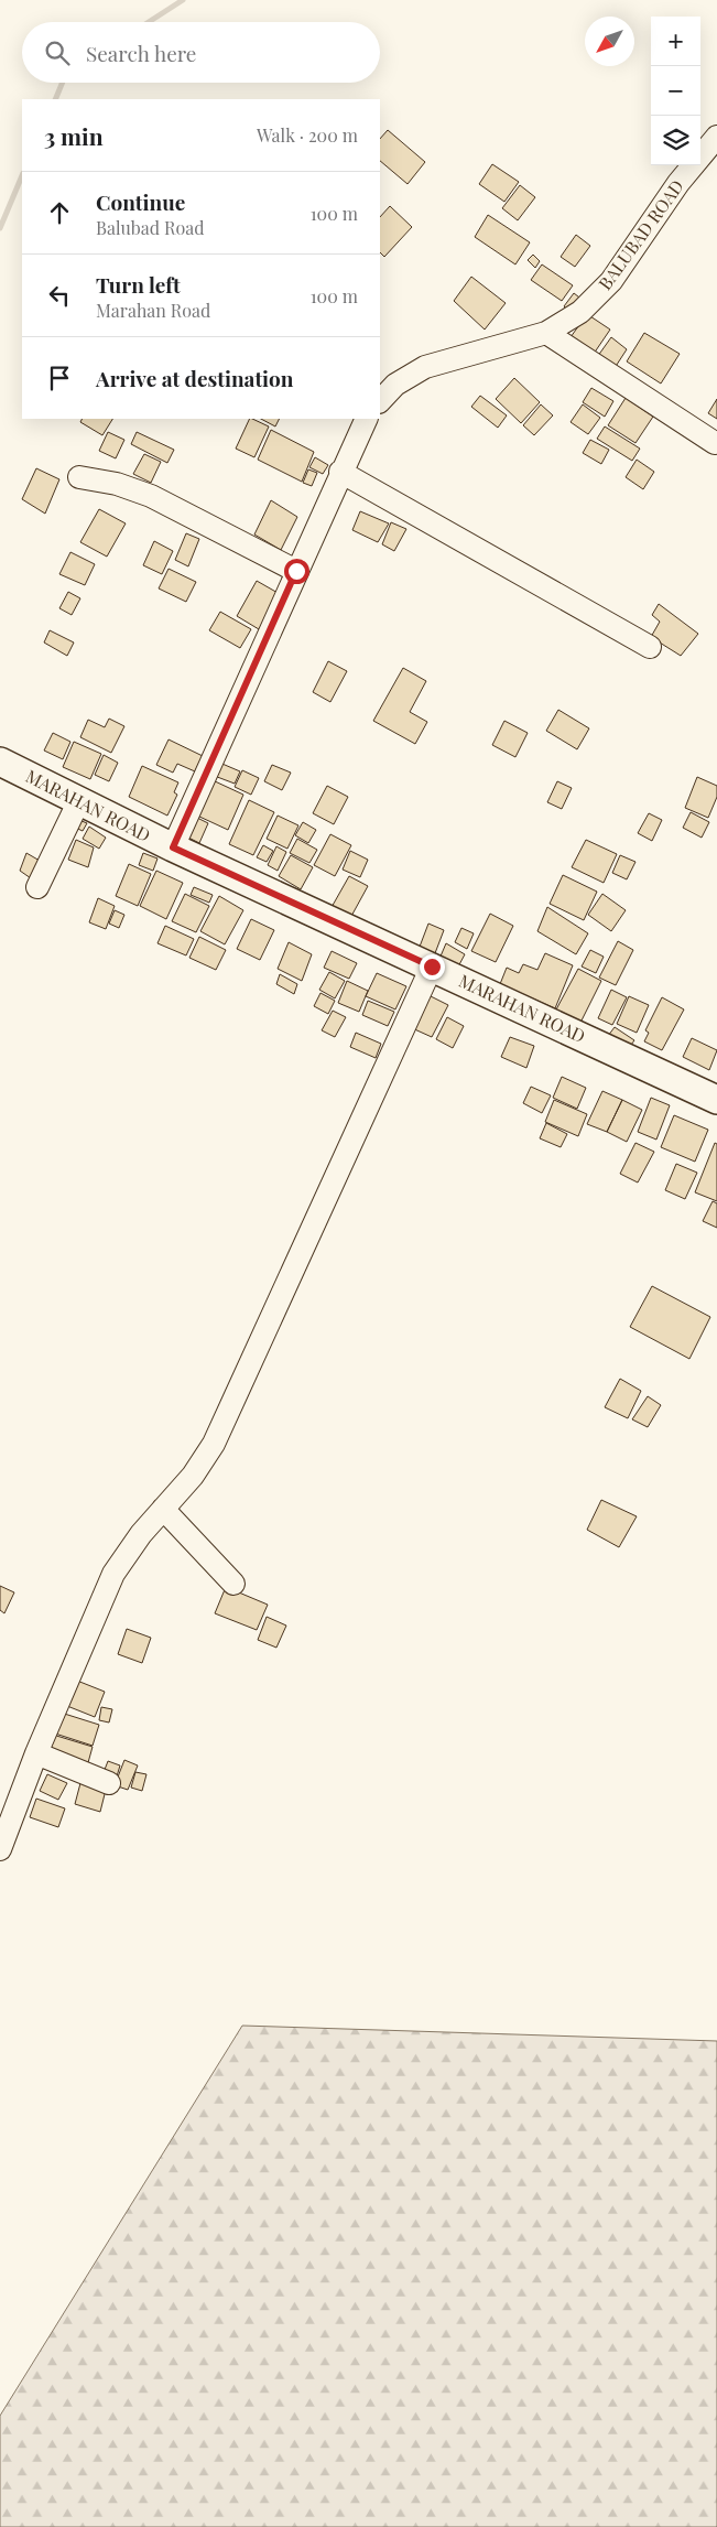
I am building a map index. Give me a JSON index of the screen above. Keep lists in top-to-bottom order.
{
  "streets": {
    "main road": ["MARAHAN ROAD"],
    "street": ["BALUBAD ROAD"]
  },
  "north": "bottom left",
  "page": {
    "map_buttons": ["+", "−"],
    "search": "Search here",
    "heading": ["3 min", "Walk · 200 m"],
    "list": [
      ["Continue", "Balubad Road", "100 m"],
      ["Turn left", "Marahan Road", "100 m"],
      "Arrive at destination"
    ]
  }
}
